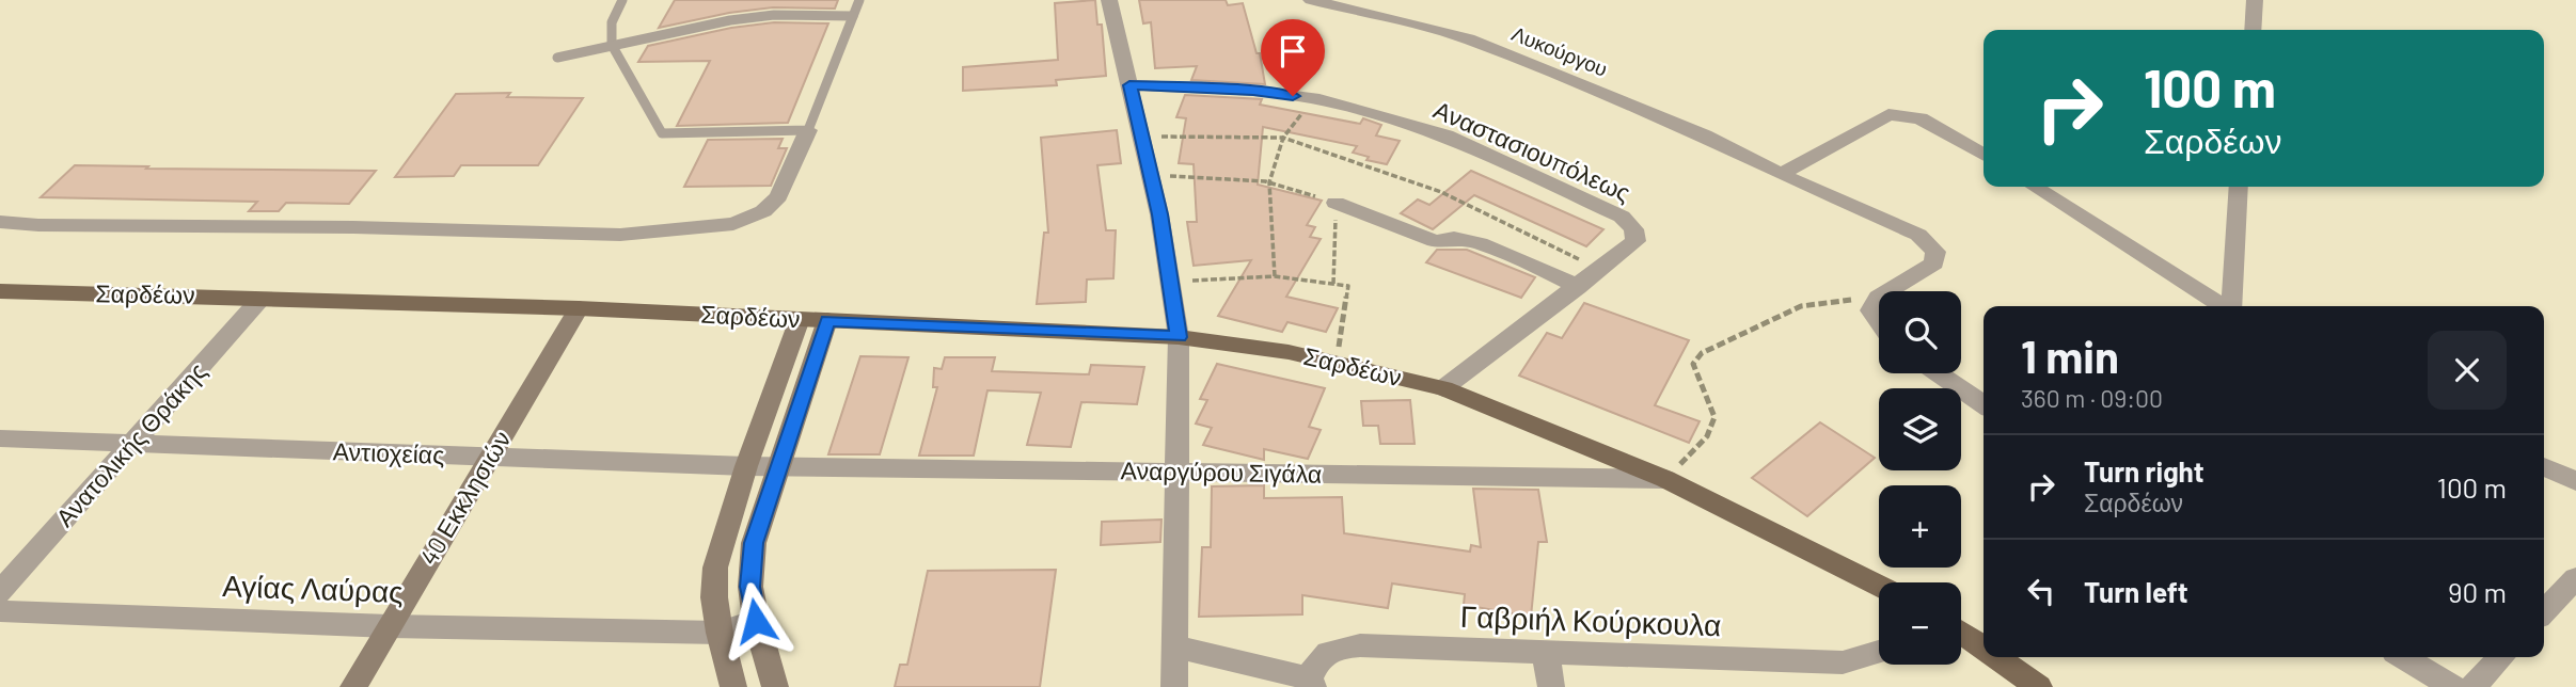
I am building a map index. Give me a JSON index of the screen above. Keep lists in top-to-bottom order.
{
  "streets": {
    "main road": ["Σαρδέων"],
    "street": [
      "Λυκούργου",
      "Αναστασιουπόλεως",
      "Ανατολικής Θράκης",
      "Αντιοχείας",
      "Αναργύρου Σιγάλα",
      "40 Εκκλησιών",
      "Αγίας Λαύρας",
      "Γαβριήλ Κούρκουλα"
    ]
  },
  "crossings": [
    ["Σαρδέων", "Ανατολικής Θράκης"],
    ["Σαρδέων", "Αναργύρου Σιγάλα"],
    ["Σαρδέων", "40 Εκκλησιών"],
    ["Ανατολικής Θράκης", "Αντιοχείας"],
    ["Αντιοχείας", "Αναργύρου Σιγάλα"],
    ["Αντιοχείας", "40 Εκκλησιών"],
    ["40 Εκκλησιών", "Αγίας Λαύρας"]
  ],
  "page": {
    "turn": ["100 m", "Σαρδέων"],
    "map_buttons": ["+", "−"],
    "heading": ["1 min", "360 m · 09:00"],
    "list": [
      {
        "name": "Turn right",
        "note": "Σαρδέων",
        "value": "100 m"
      },
      {
        "name": "Turn left",
        "value": "90 m"
      }
    ]
  }
}
